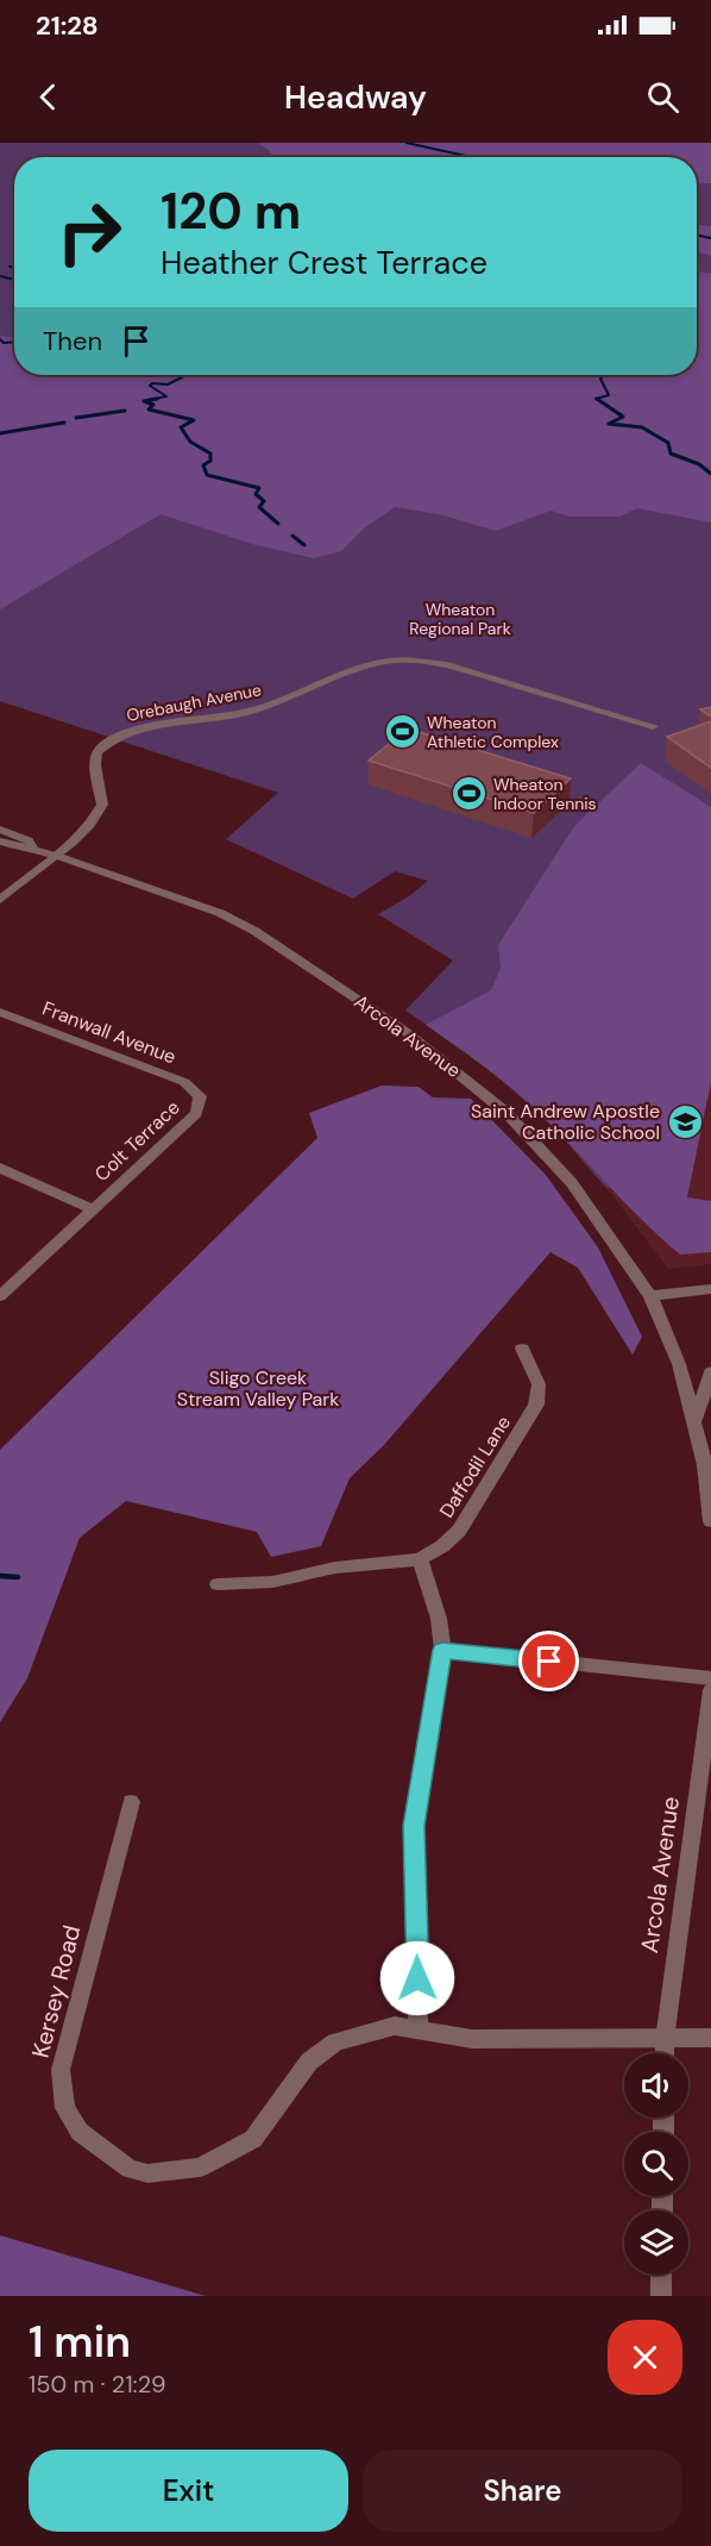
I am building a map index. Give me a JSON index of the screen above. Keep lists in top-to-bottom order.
{
  "streets": {
    "street": [
      "Orebaugh Avenue",
      "Franwall Avenue",
      "Arcola Avenue",
      "Colt Terrace",
      "Daffodil Lane",
      "Kersey Road"
    ]
  },
  "crossings": [
    ["Orebaugh Avenue", "Arcola Avenue"],
    ["Franwall Avenue", "Colt Terrace"],
    ["Arcola Avenue", "Kersey Road"]
  ],
  "parks": ["Wheaton Regional Park", "Sligo Creek Stream Valley Park"],
  "places": {
    "sports": ["Wheaton Athletic Complex", "Wheaton Indoor Tennis"],
    "school or university": ["Saint Andrew Apostle Catholic School"]
  },
  "page": {
    "status": "21:28",
    "header": "Headway",
    "turn": ["120 m", "Heather Crest Terrace"],
    "then": "Then",
    "heading": ["1 min", "150 m · 21:29"],
    "buttons": ["Exit", "Share"]
  }
}
